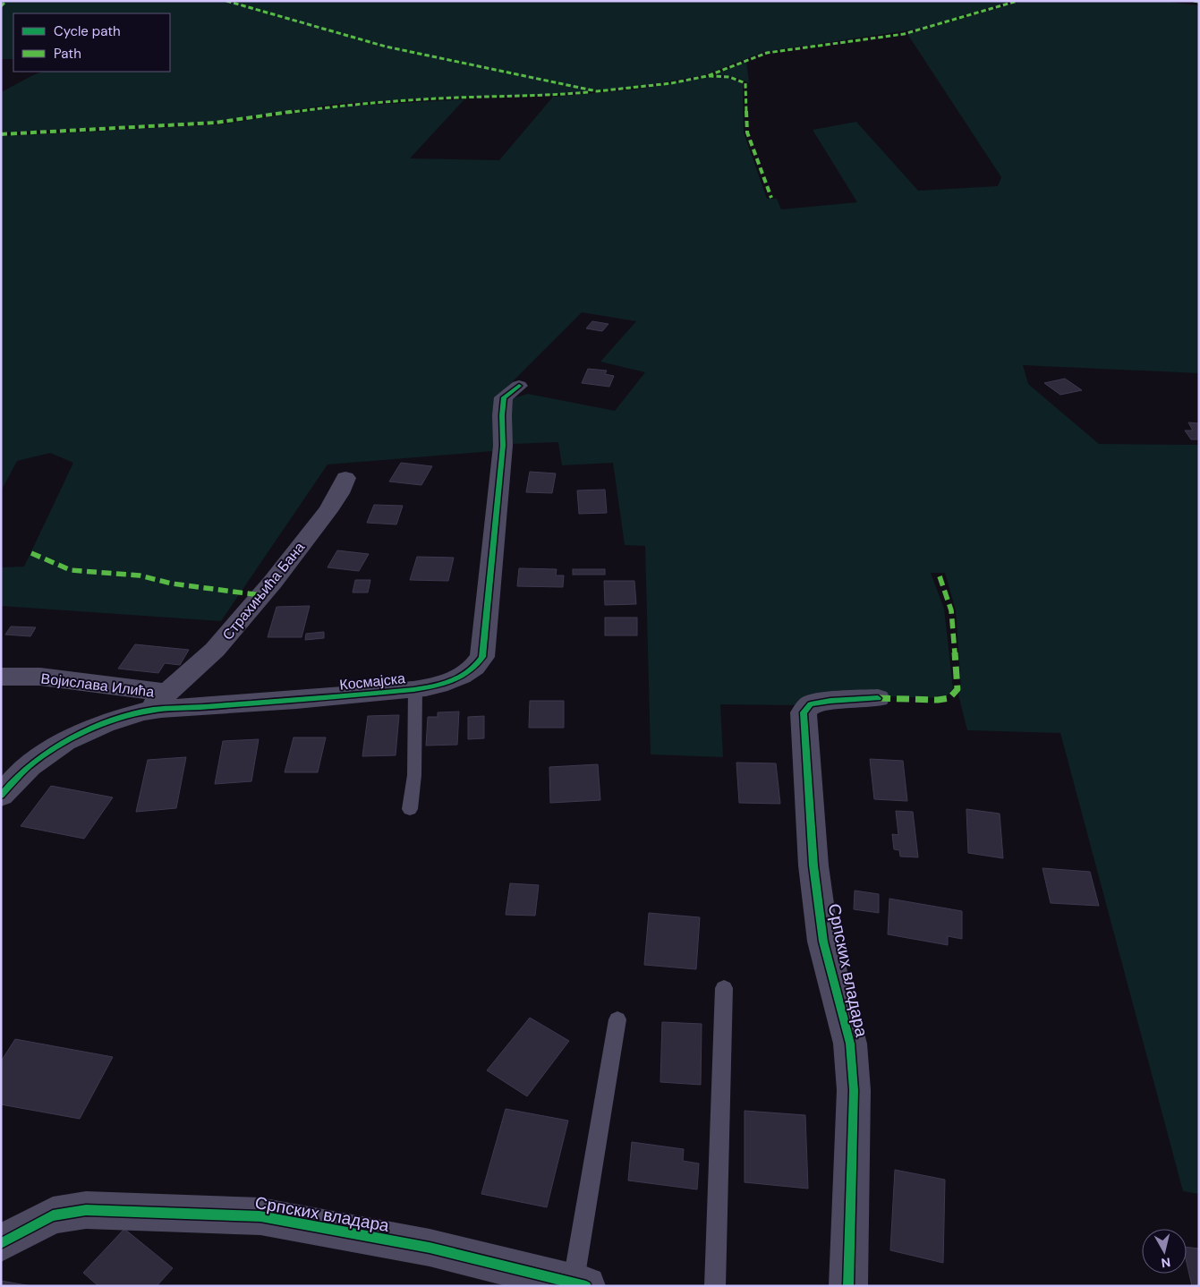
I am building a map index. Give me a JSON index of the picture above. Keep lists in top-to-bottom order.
{
  "streets": {
    "street": [
      "Страхињића Бана",
      "Космајска",
      "Војислава Илића",
      "Српских владара"
    ]
  },
  "crossings": [
    ["Страхињића Бана", "Војислава Илића"],
    ["Космајска", "Војислава Илића"]
  ],
  "legend": ["Cycle path", "Path"],
  "north": "bottom"
}
